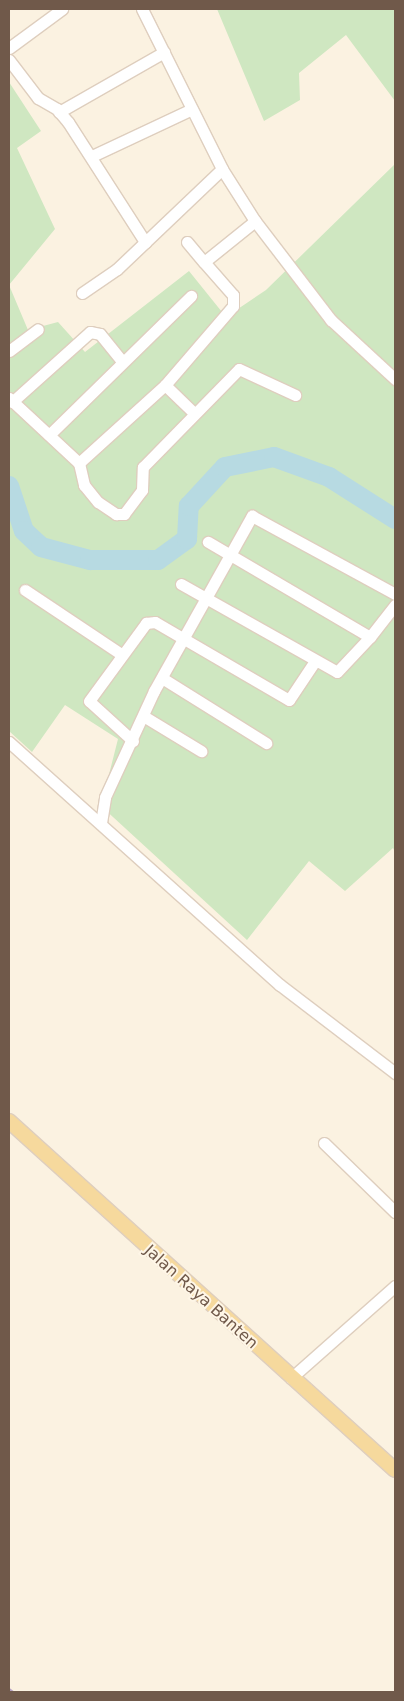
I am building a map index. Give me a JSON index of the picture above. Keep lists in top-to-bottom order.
{
  "streets": {
    "main road": ["Jalan Raya Banten"]
  }
}
